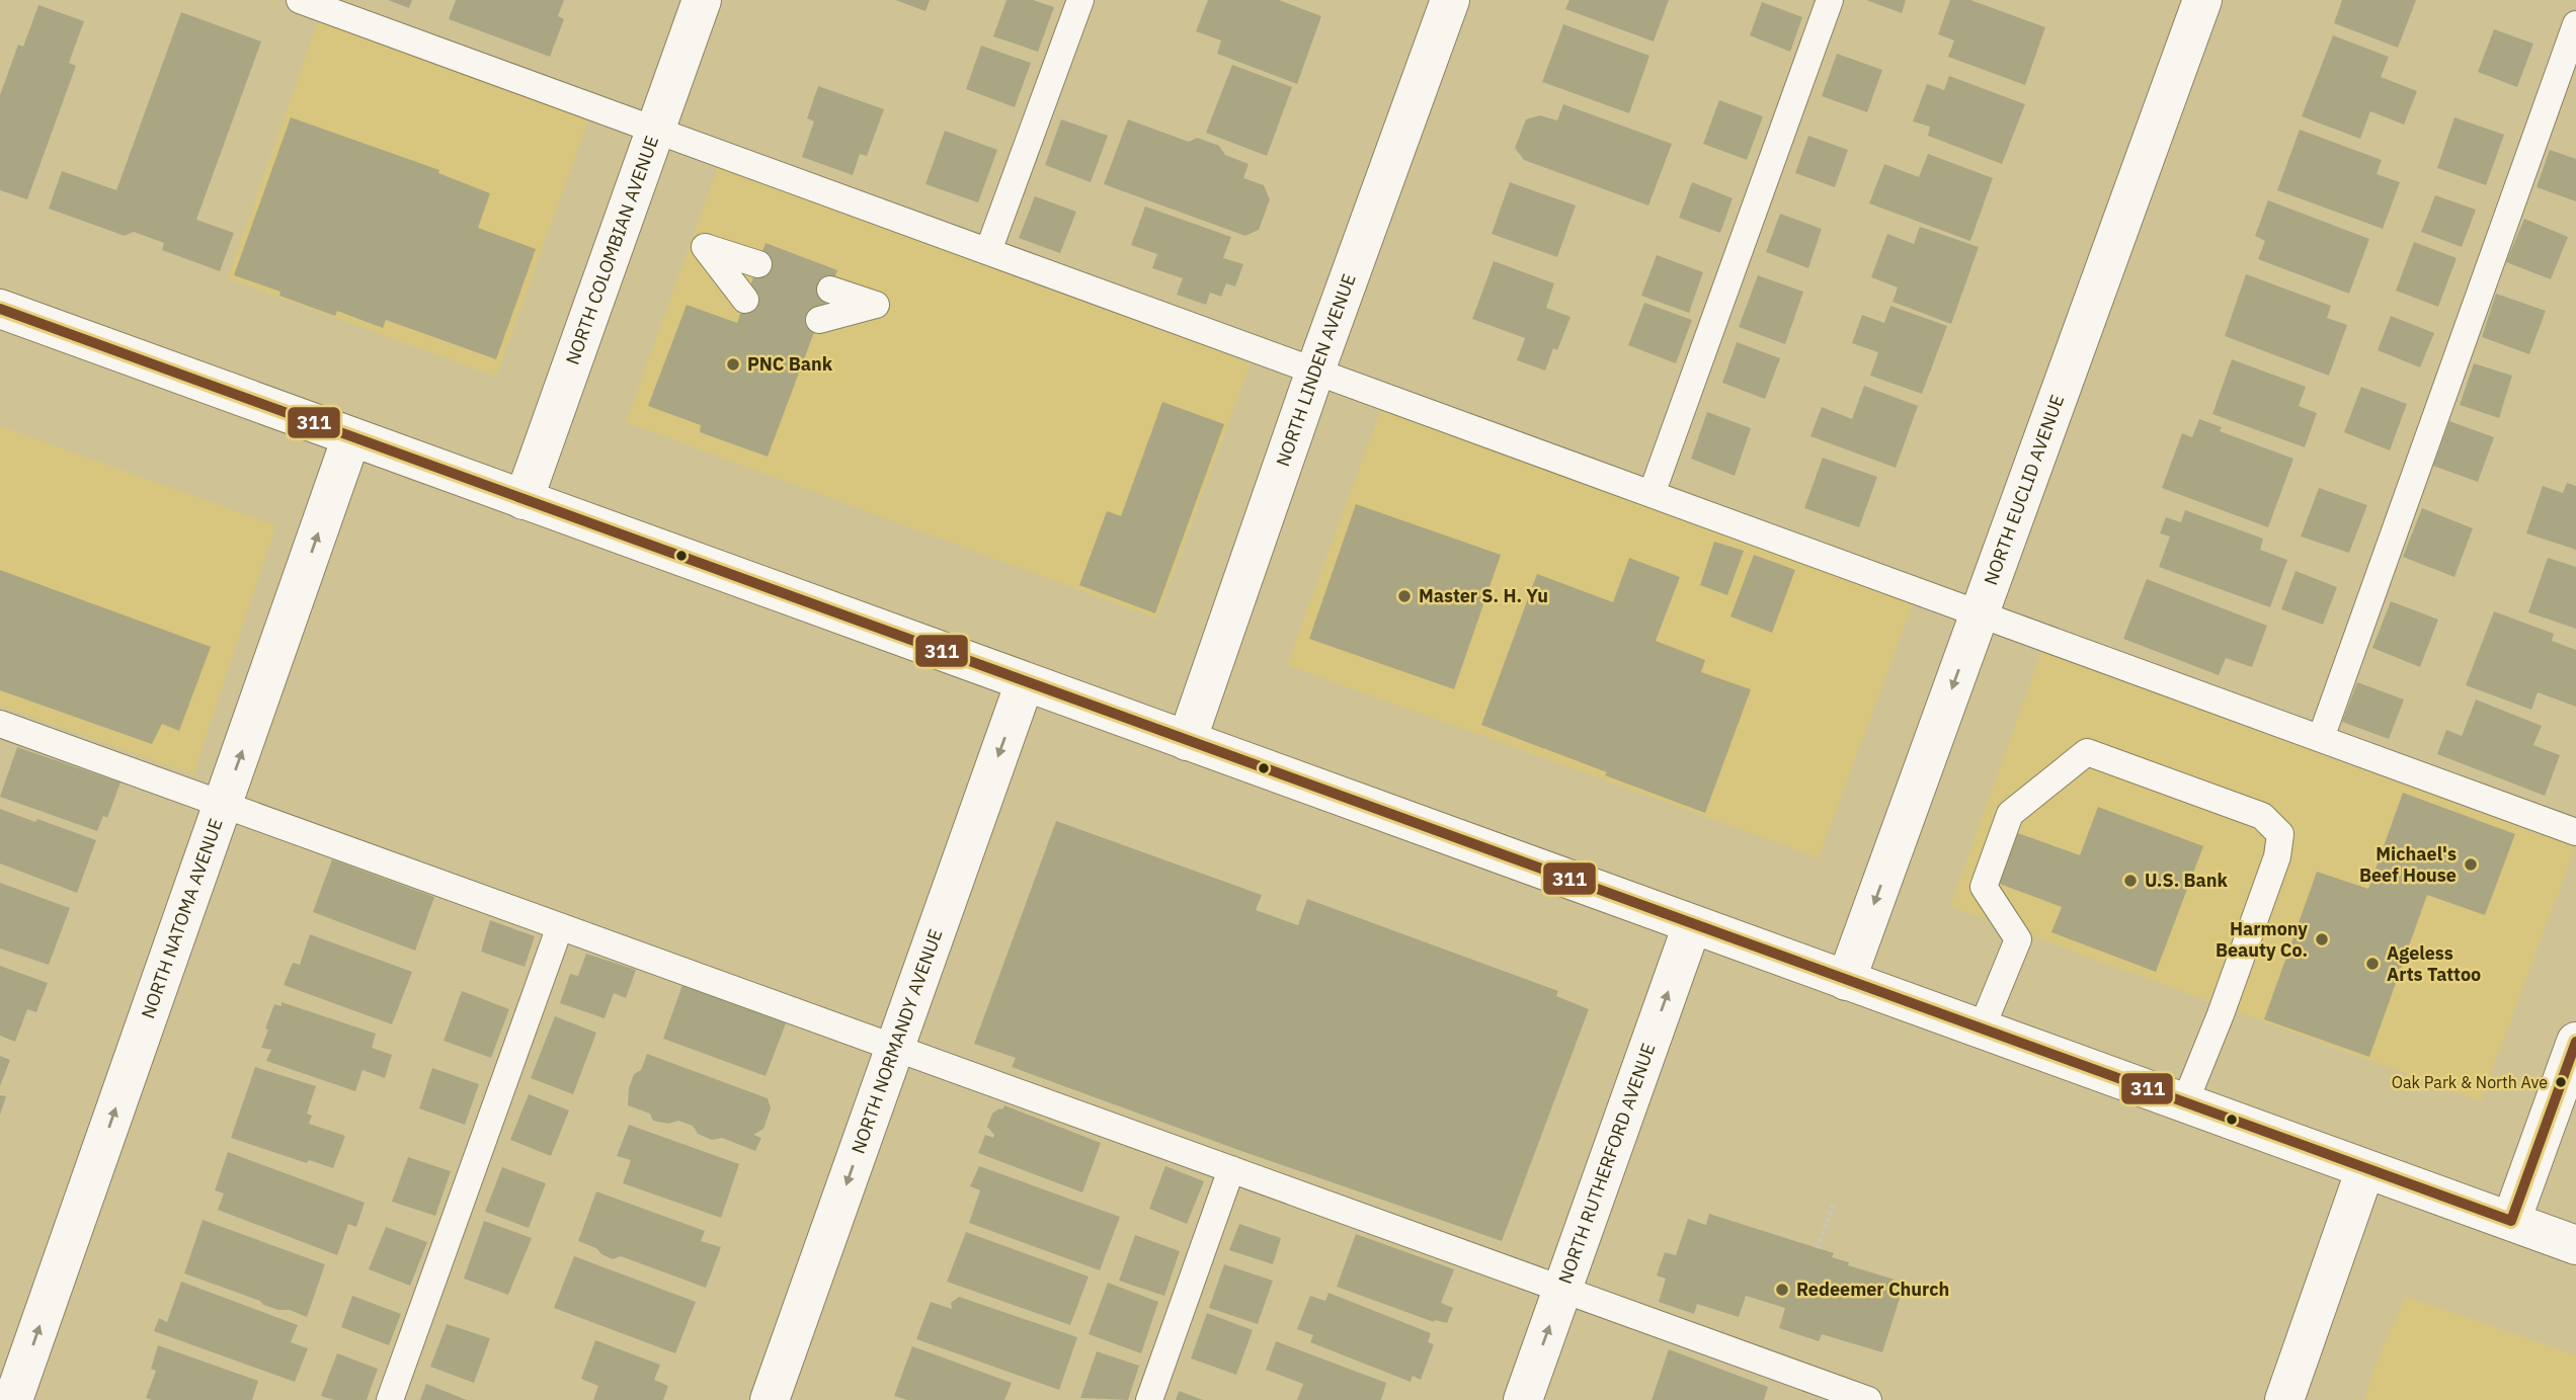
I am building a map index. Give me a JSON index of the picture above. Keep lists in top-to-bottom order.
{
  "streets": {
    "street": [
      "NORTH COLOMBIAN AVENUE",
      "NORTH LINDEN AVENUE",
      "NORTH EUCLID AVENUE",
      "NORTH NATOMA AVENUE",
      "NORTH NORMANDY AVENUE",
      "NORTH RUTHERFORD AVENUE"
    ]
  },
  "one_way": [
    "NORTH EUCLID AVENUE",
    "NORTH NATOMA AVENUE",
    "NORTH NORMANDY AVENUE",
    "NORTH RUTHERFORD AVENUE"
  ],
  "places": [
    "PNC Bank",
    "Master S. H. Yu",
    "Michael's Beef House",
    "U.S. Bank",
    "Harmony Beauty Co.",
    "Ageless Arts Tattoo",
    "Oak Park & North Ave",
    "Redeemer Church"
  ],
  "lines": ["transit line 311"]
}
